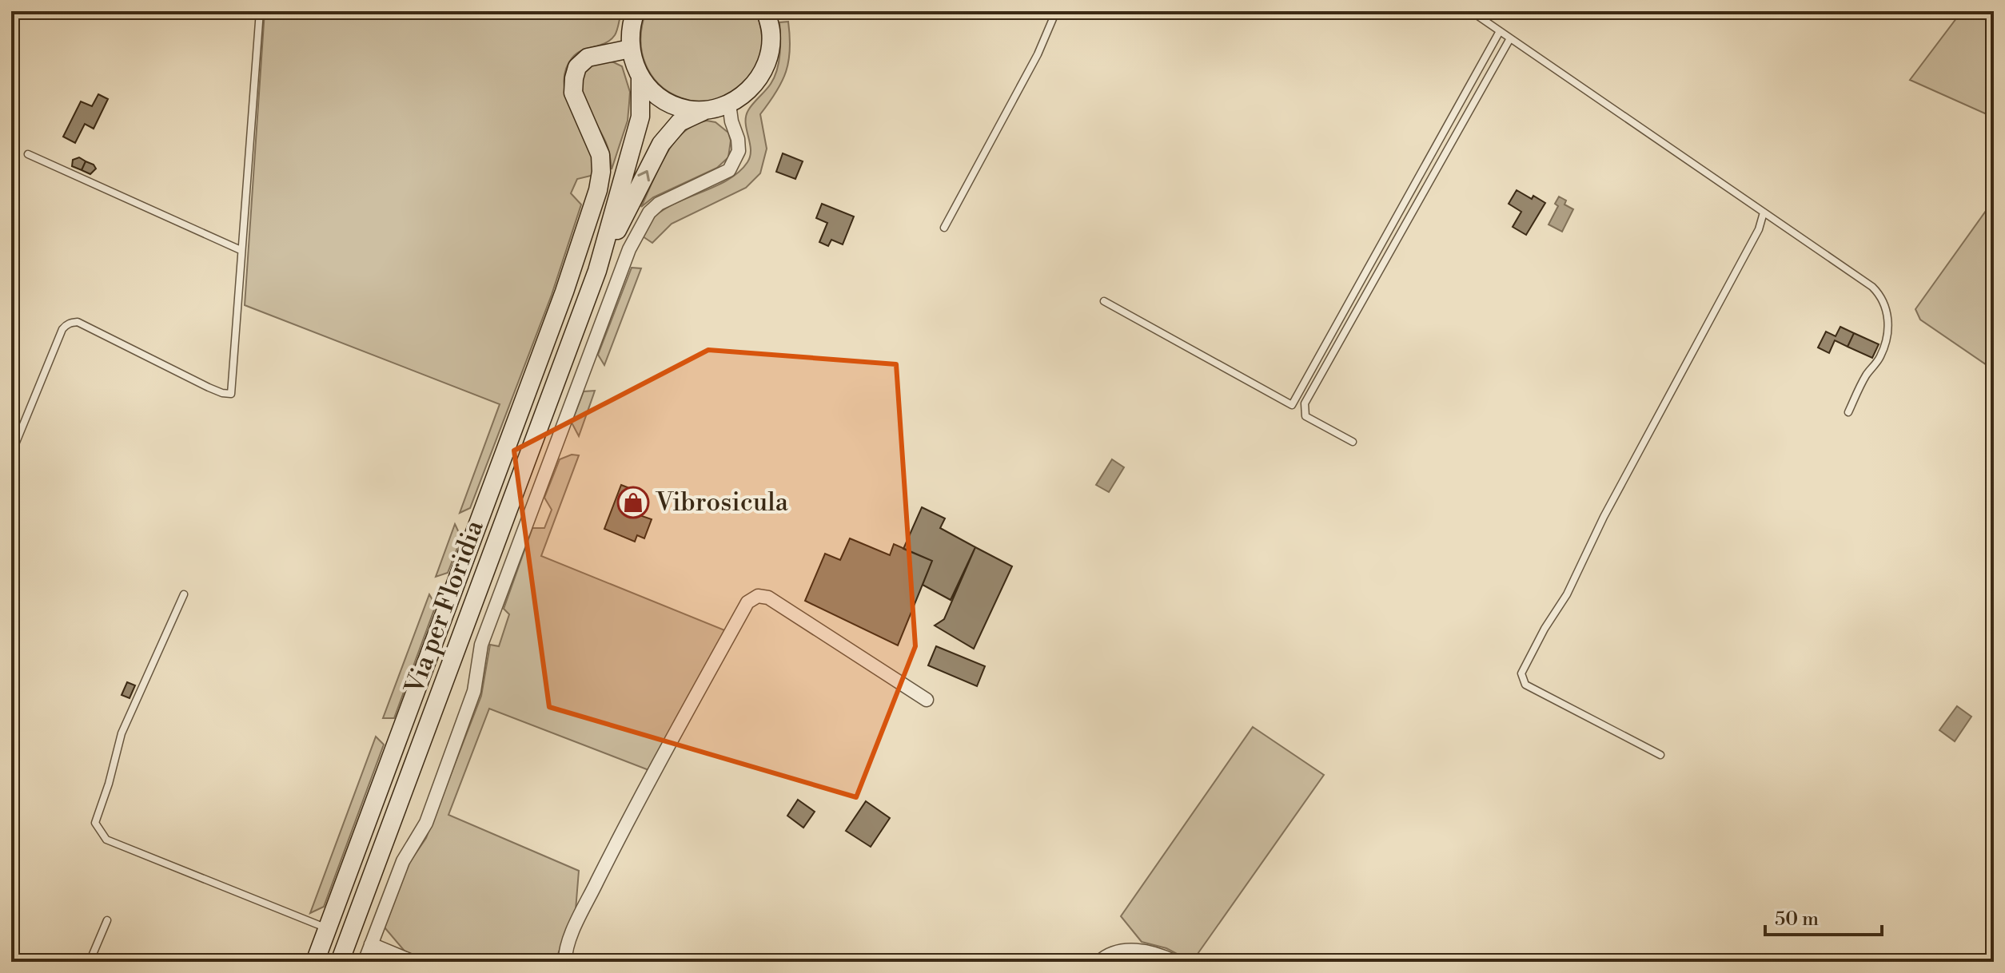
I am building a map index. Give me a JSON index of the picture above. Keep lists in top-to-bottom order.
{
  "streets": {
    "main road": ["Via per Floridia"]
  },
  "places": {
    "shop": ["Vibrosicula"]
  },
  "scale_bar": "50 m"
}
